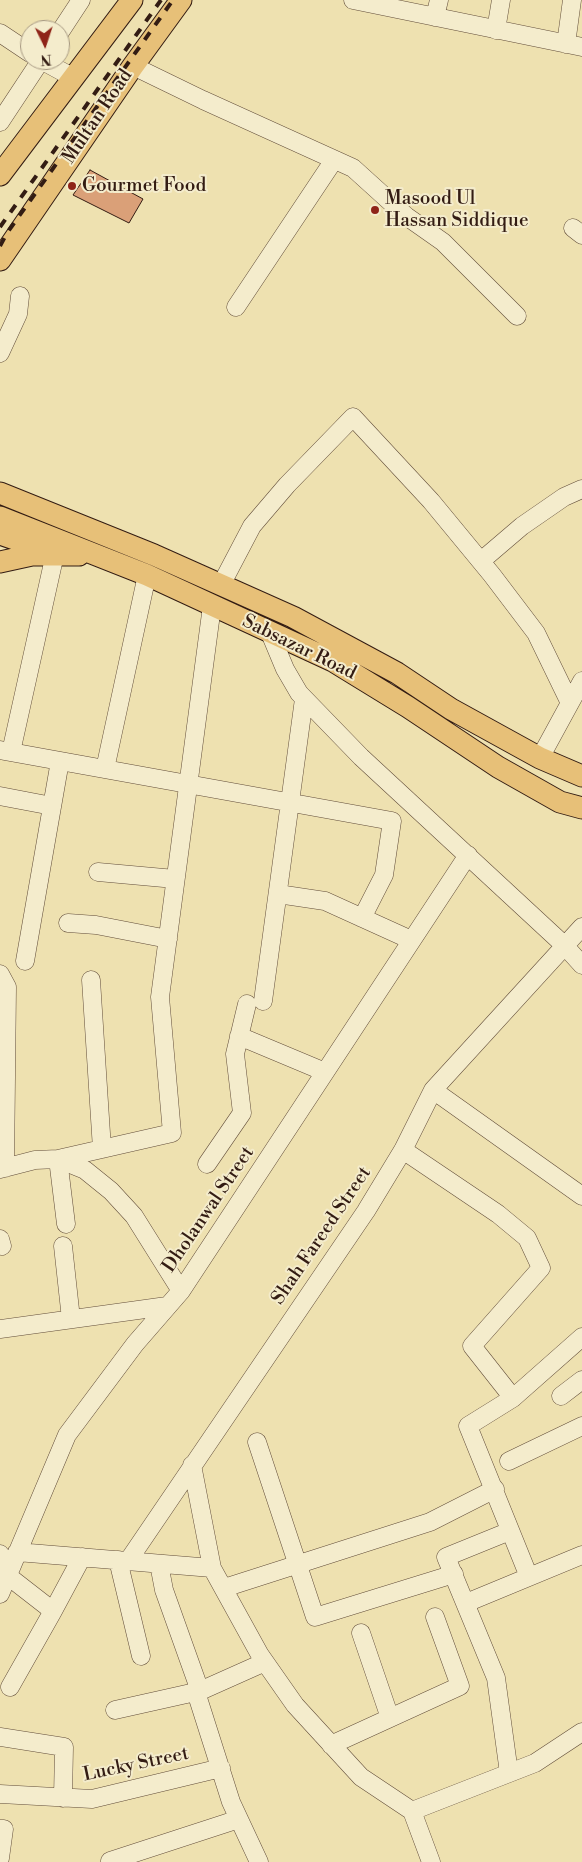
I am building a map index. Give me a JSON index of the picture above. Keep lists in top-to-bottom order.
{
  "streets": {
    "main road": ["Multan Road", "Sabsazar Road"],
    "street": ["Dholanwal Street", "Shah Fareed Street", "Lucky Street"]
  },
  "places": ["Gourmet Food", "Masood Ul Hassan Siddique"],
  "north": "bottom"
}
